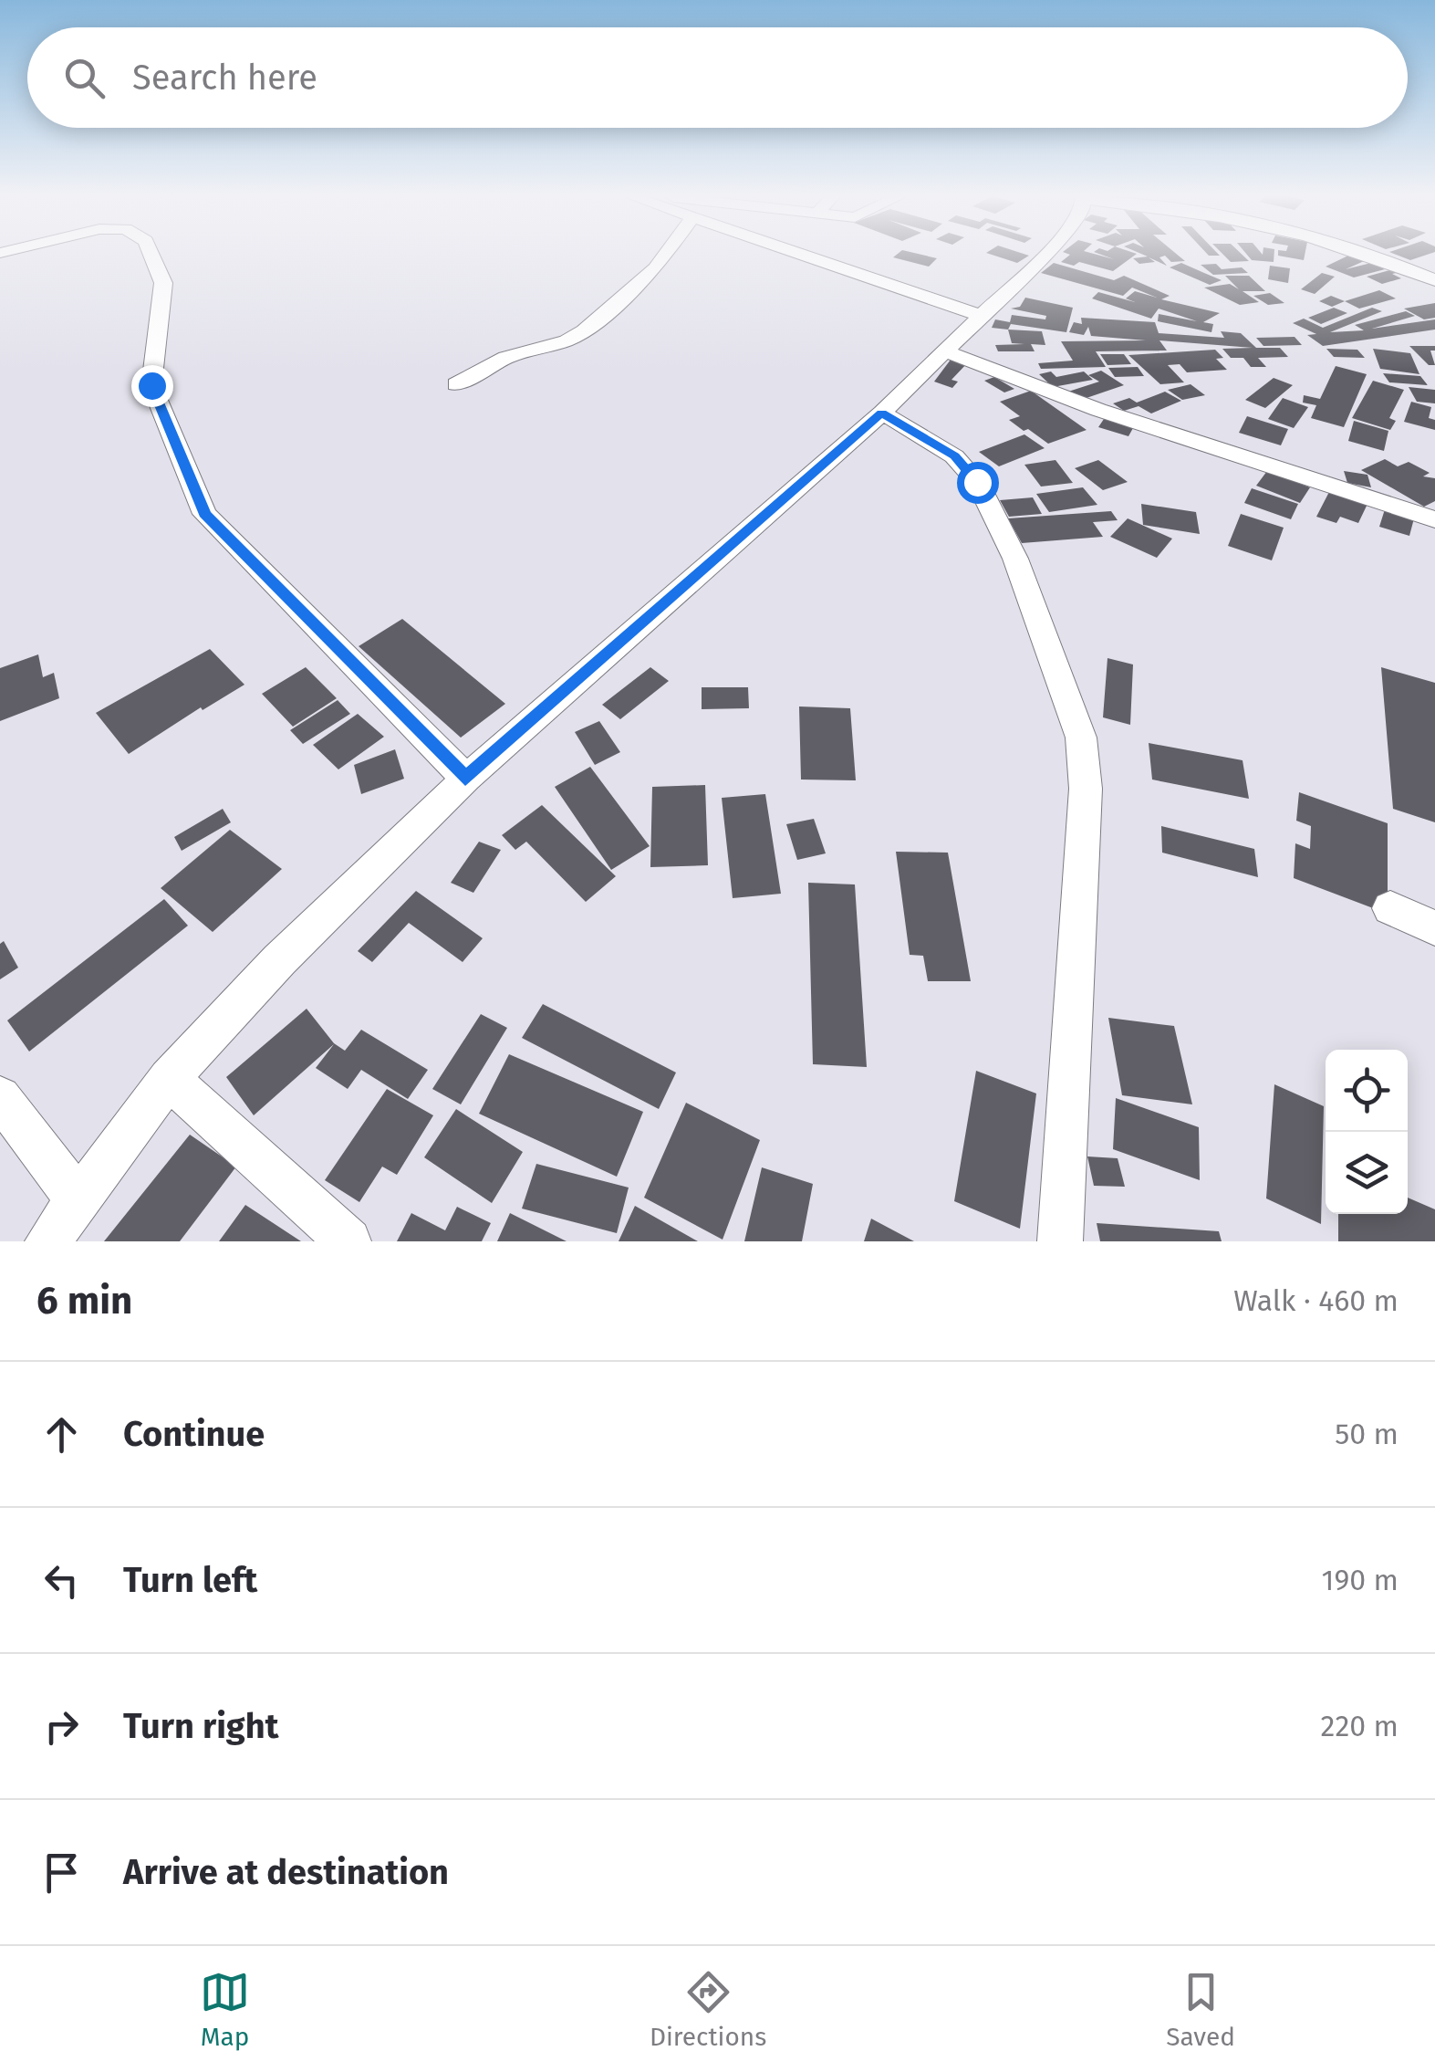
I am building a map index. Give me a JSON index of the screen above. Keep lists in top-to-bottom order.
{
  "page": {
    "search": "Search here",
    "heading": ["6 min", "Walk · 460 m"],
    "list": [
      ["Continue", "50 m"],
      ["Turn left", "190 m"],
      ["Turn right", "220 m"],
      "Arrive at destination"
    ],
    "nav": ["Map", "Directions", "Saved"]
  }
}
